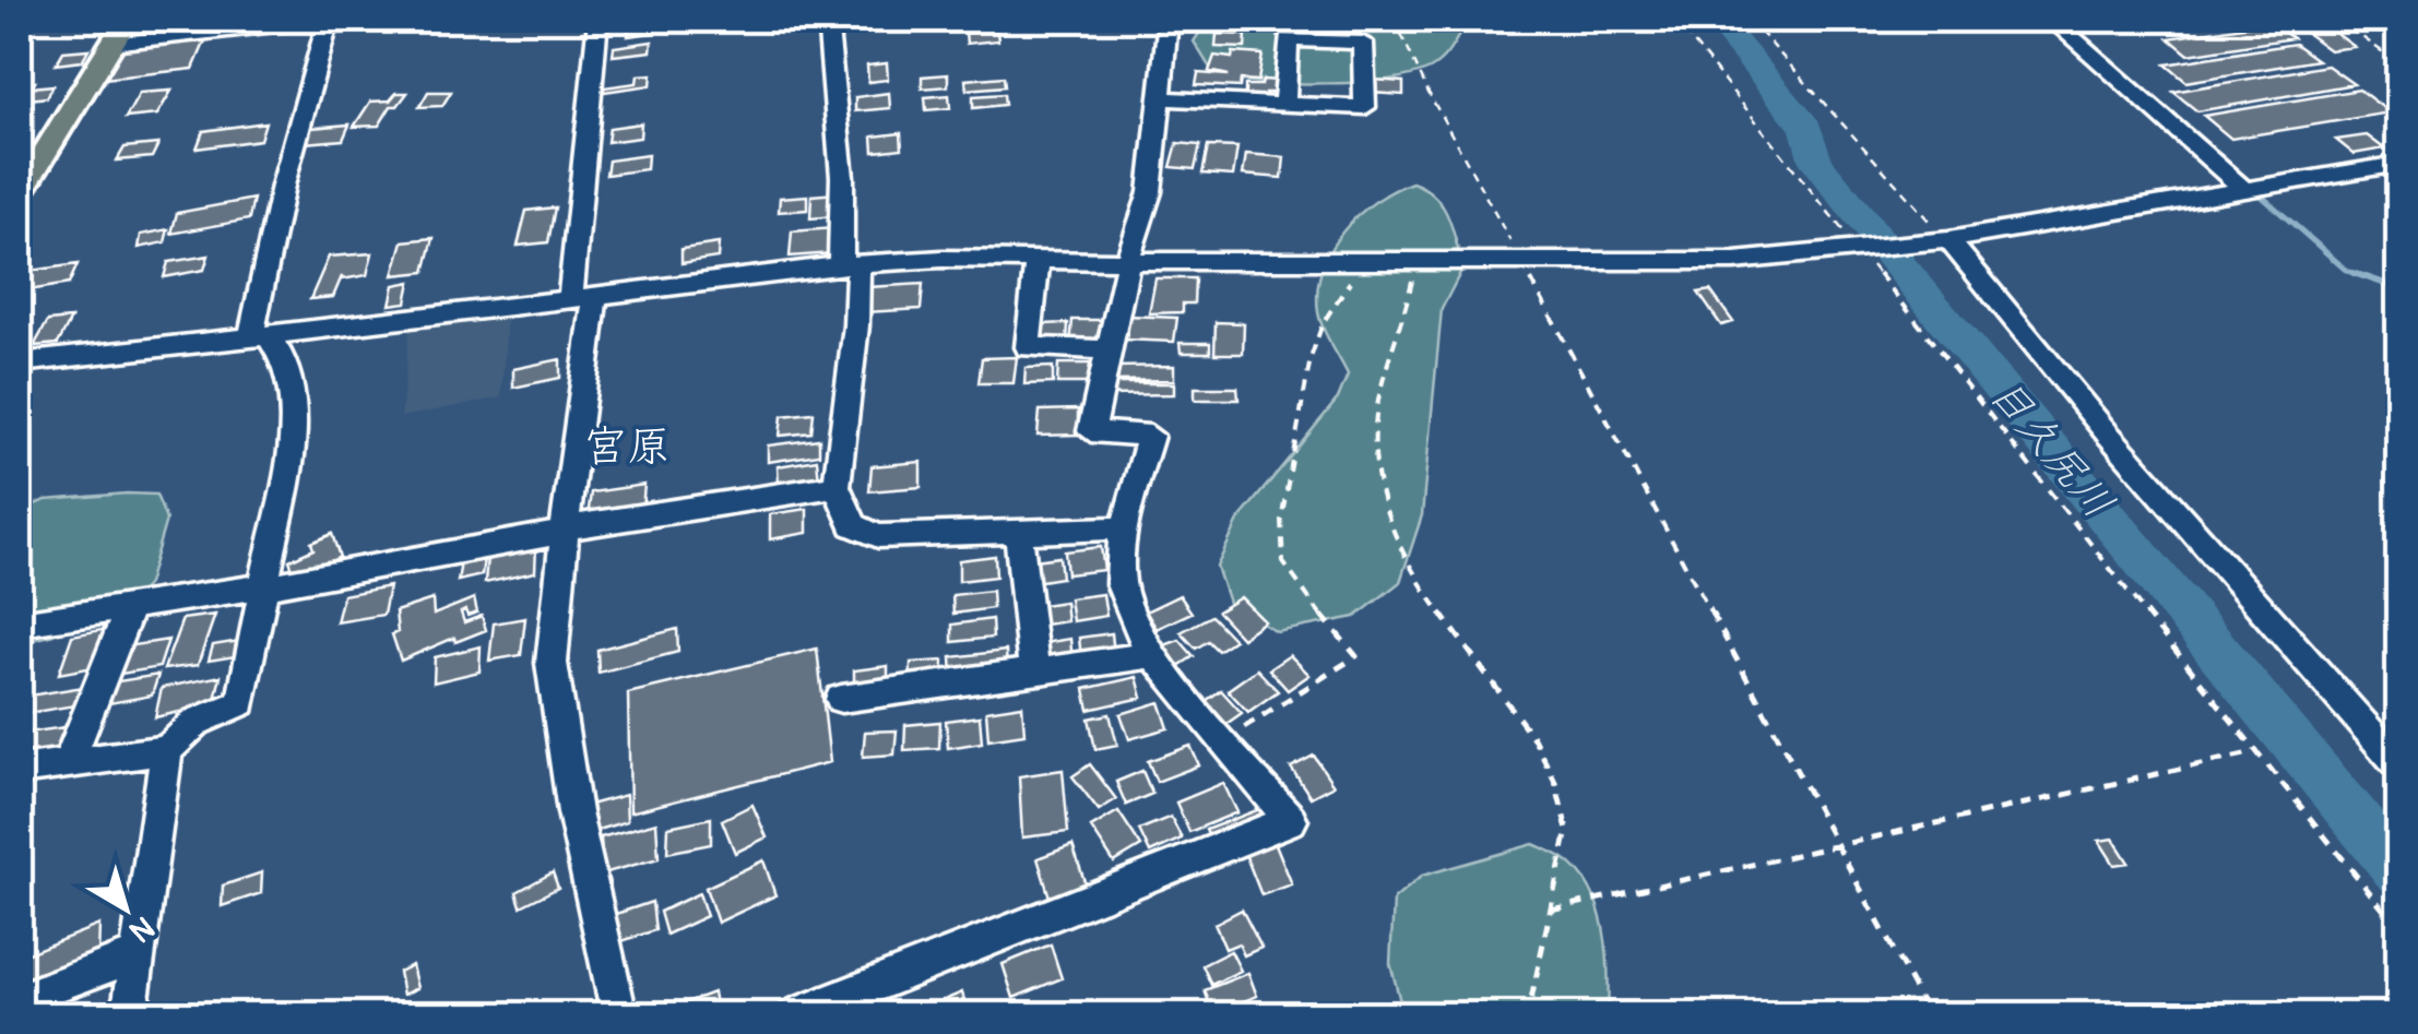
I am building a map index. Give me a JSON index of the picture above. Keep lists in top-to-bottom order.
{
  "districts": ["宮原"],
  "water": ["目久尻川"],
  "north": "bottom right"
}
